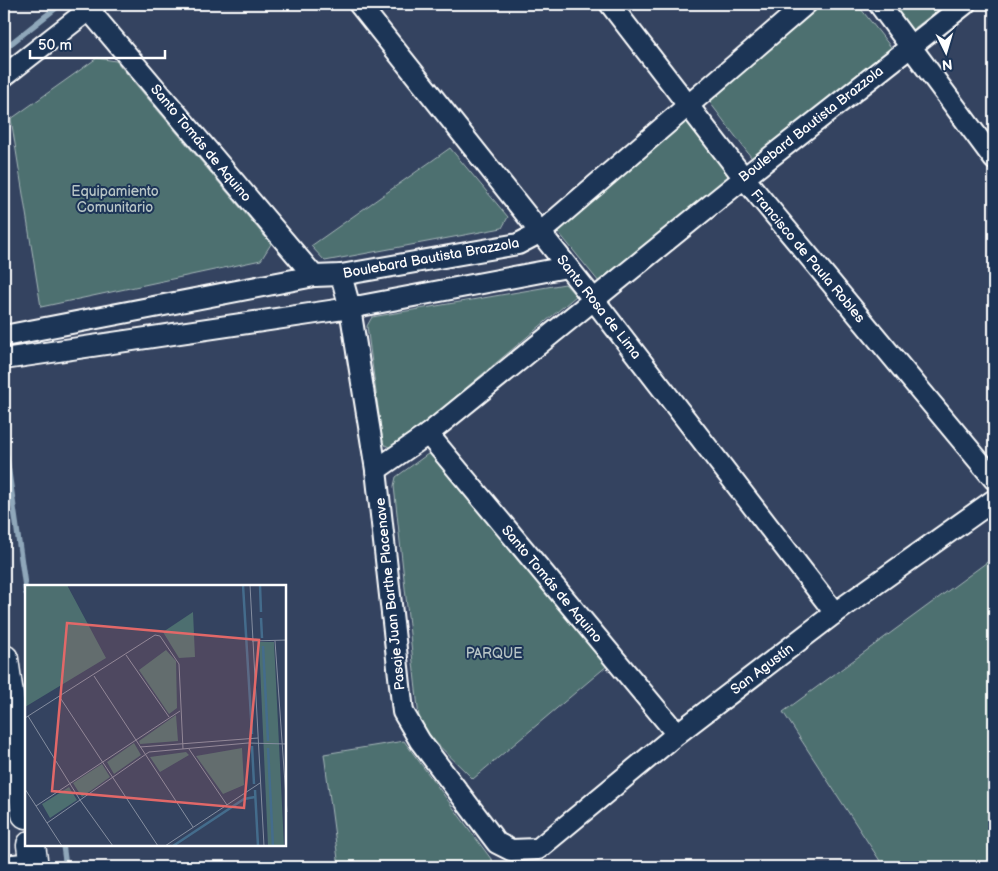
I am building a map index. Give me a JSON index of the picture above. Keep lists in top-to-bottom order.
{
  "streets": {
    "street": [
      "Boulebard Bautista Brazzola",
      "Santo Tomás de Aquino",
      "Francisco de Paula Robles",
      "Santa Rosa de Lima",
      "Pasaje Juan Barthe Placenave",
      "San Agustín"
    ]
  },
  "crossings": [
    ["Boulebard Bautista Brazzola", "Santo Tomás de Aquino"],
    ["Boulebard Bautista Brazzola", "Francisco de Paula Robles"],
    ["Boulebard Bautista Brazzola", "Santa Rosa de Lima"],
    ["Boulebard Bautista Brazzola", "Pasaje Juan Barthe Placenave"],
    ["Santo Tomás de Aquino", "San Agustín"],
    ["Santa Rosa de Lima", "San Agustín"],
    ["Pasaje Juan Barthe Placenave", "San Agustín"]
  ],
  "parks": ["Equipamiento Comunitario", "PARQUE"],
  "scale_bar": "50 m",
  "north": "bottom"
}
